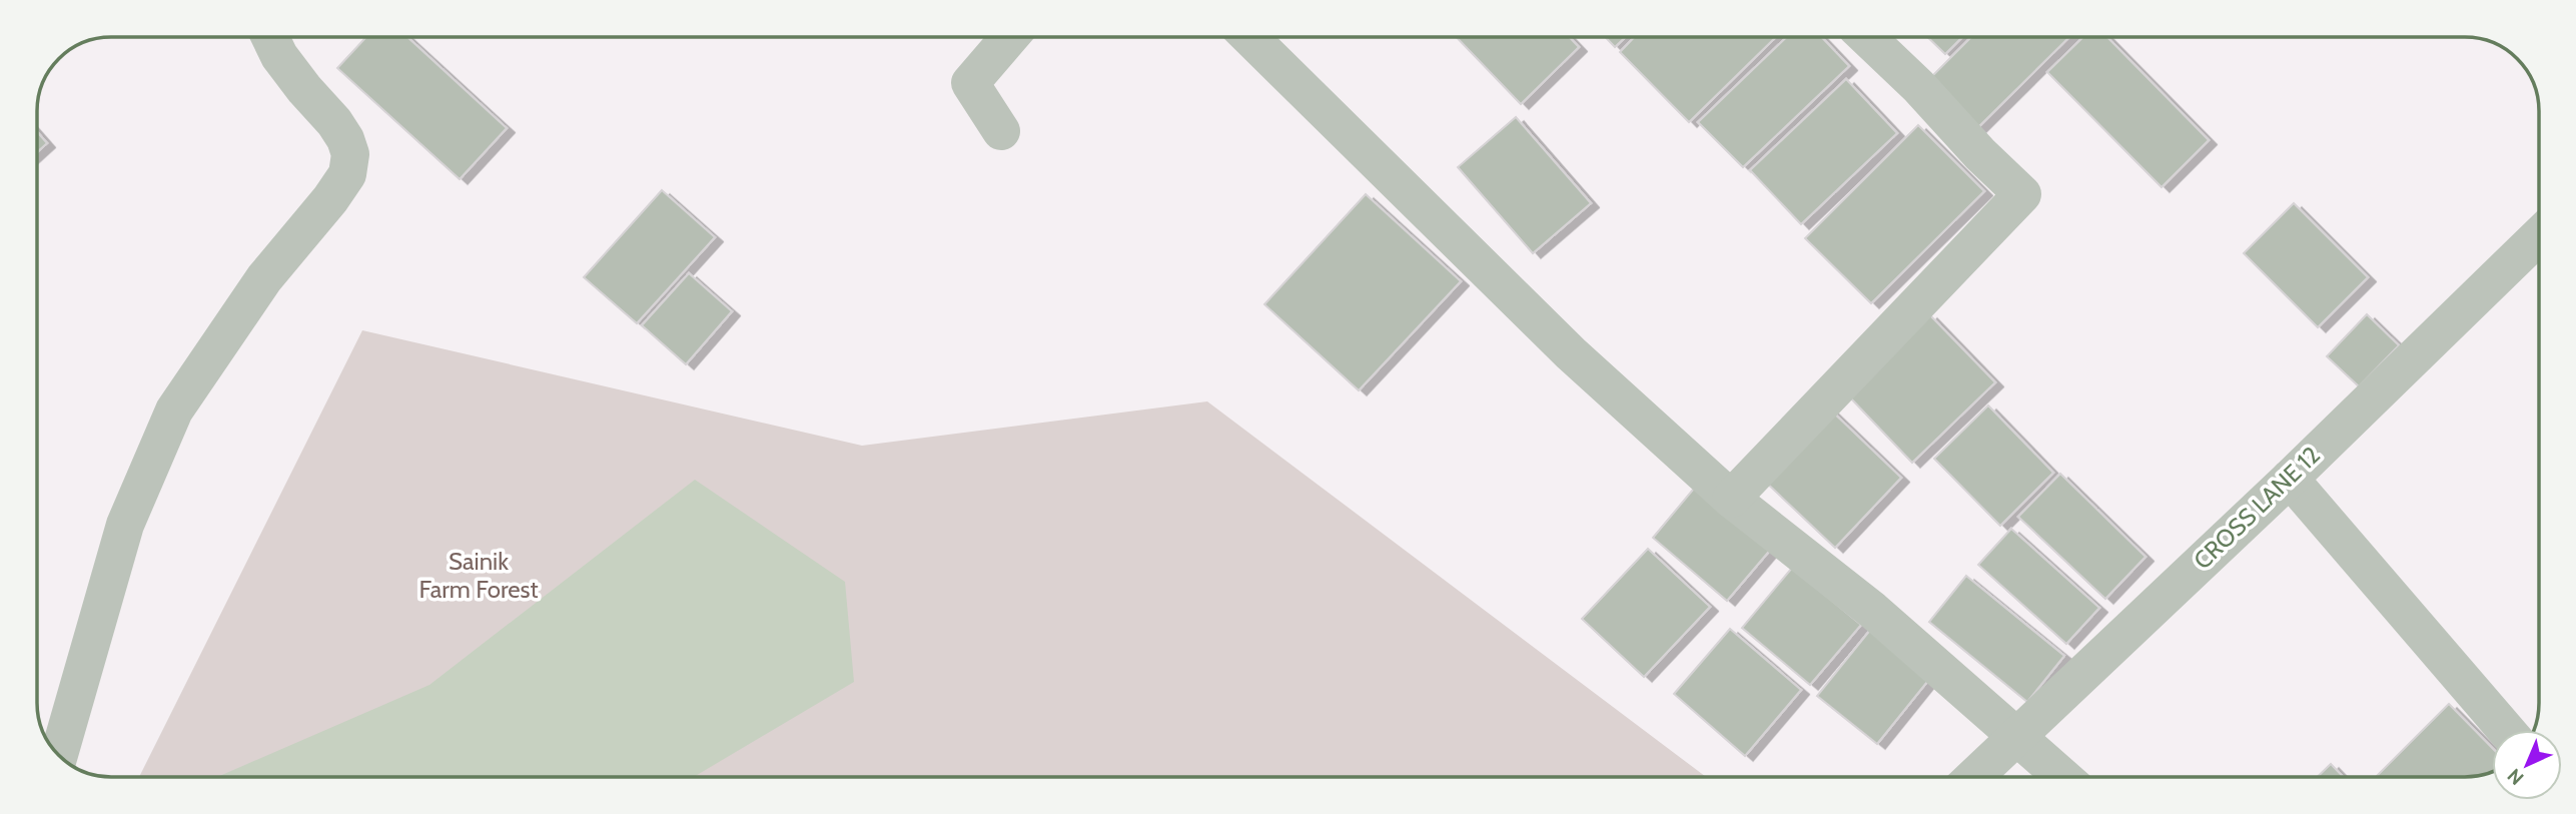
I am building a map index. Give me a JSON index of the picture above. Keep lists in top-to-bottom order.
{
  "streets": {
    "street": ["CROSS LANE 12"]
  },
  "parks": ["Sainik Farm Forest"],
  "north": "bottom left"
}
